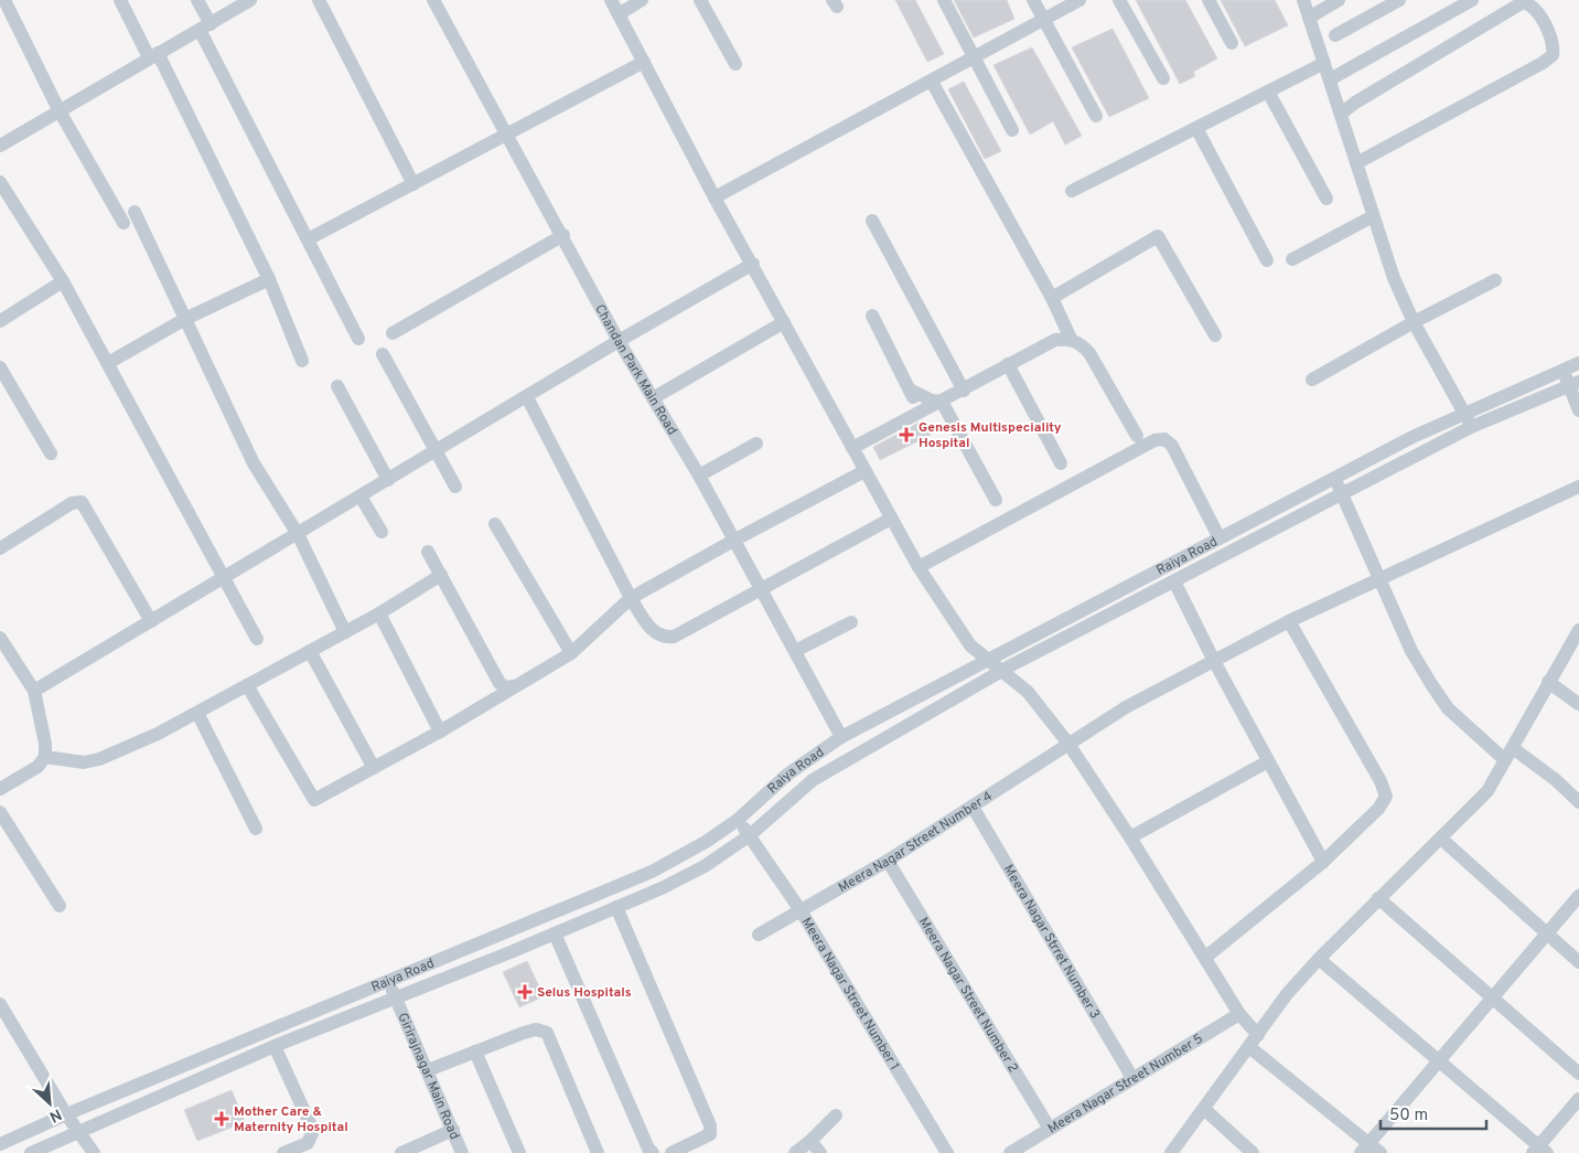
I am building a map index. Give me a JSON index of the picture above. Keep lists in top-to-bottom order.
{
  "streets": {
    "street": [
      "Chandan Park Main Road",
      "Raiya Road",
      "Meera Nagar Street Number 4",
      "Meera Nagar Strret Number 3",
      "Meera Nagar Street Number 1",
      "Meera Nagar Street Number 2",
      "Girirajnagar Main Road",
      "Meera Nagar Street Number 5"
    ]
  },
  "crossings": [
    ["Chandan Park Main Road", "Raiya Road"],
    ["Raiya Road", "Meera Nagar Street Number 1"],
    ["Raiya Road", "Girirajnagar Main Road"],
    ["Meera Nagar Street Number 4", "Meera Nagar Strret Number 3"],
    ["Meera Nagar Street Number 4", "Meera Nagar Street Number 1"],
    ["Meera Nagar Street Number 4", "Meera Nagar Street Number 2"],
    ["Meera Nagar Strret Number 3", "Meera Nagar Street Number 5"],
    ["Meera Nagar Street Number 2", "Meera Nagar Street Number 5"]
  ],
  "places": {
    "health": ["Genesis Multispeciality Hospital", "Selus Hospitals", "Mother Care & Maternity Hospital"]
  },
  "scale_bar": "50 m",
  "north": "bottom right"
}
